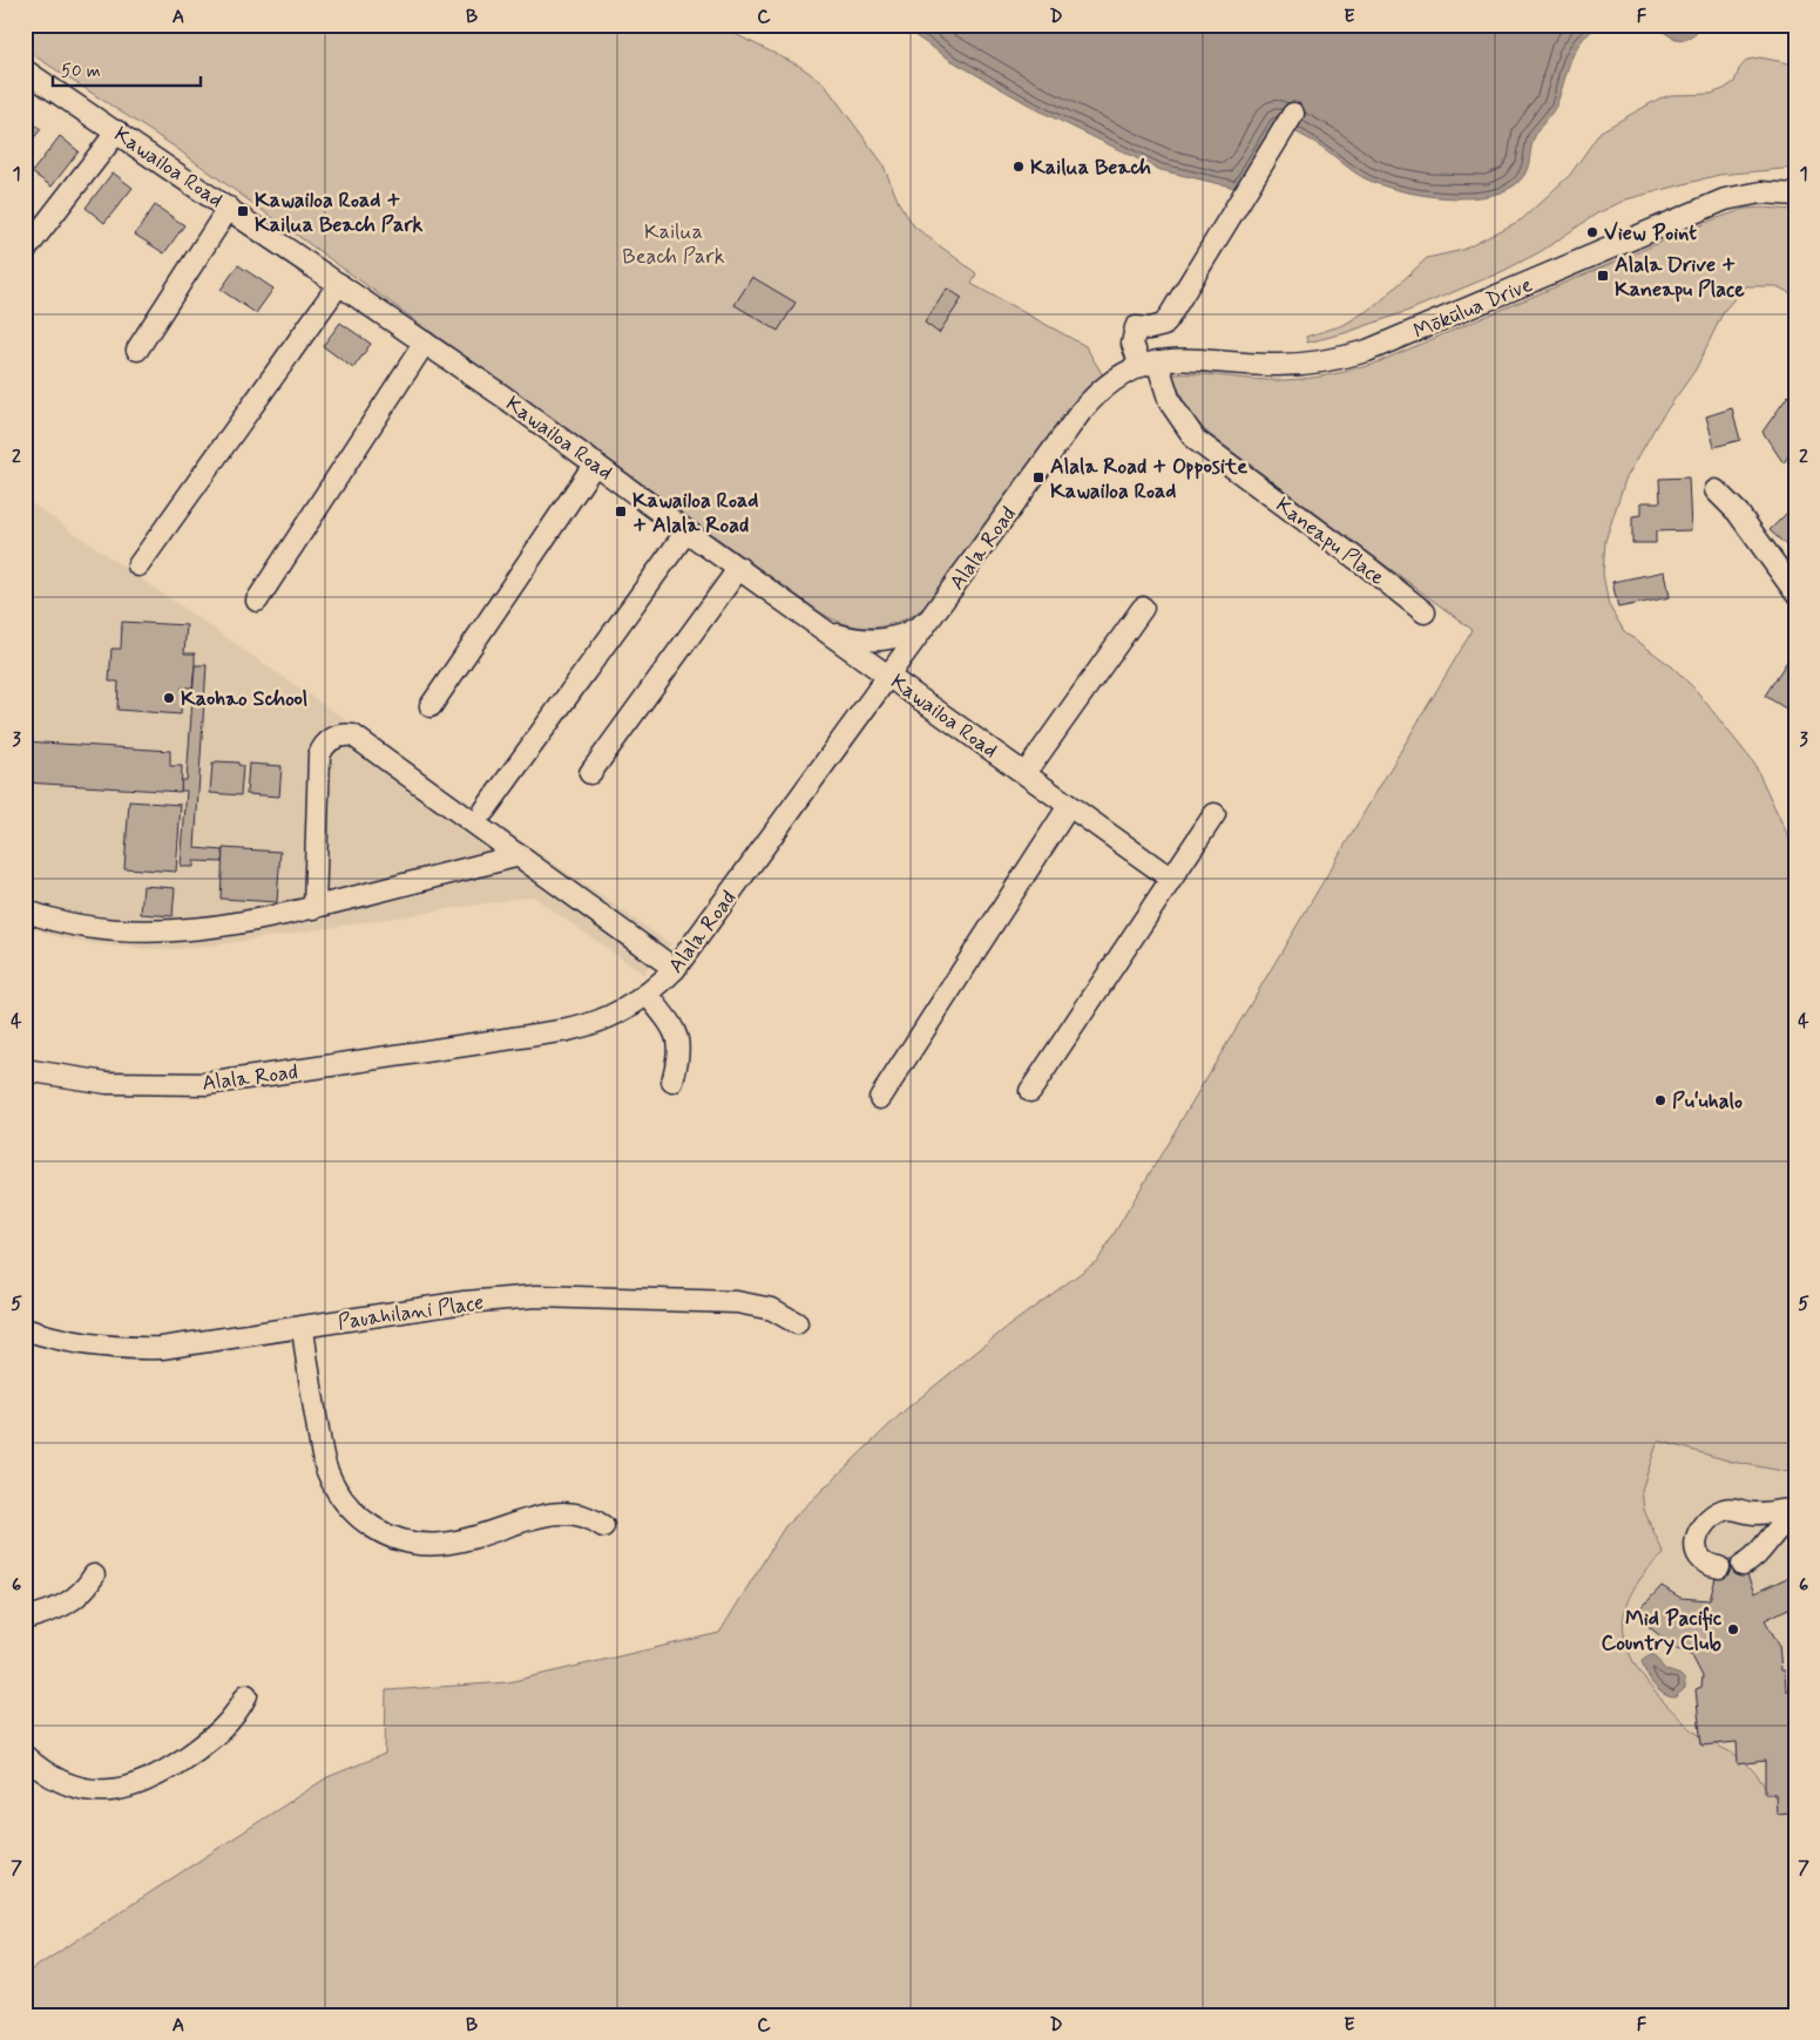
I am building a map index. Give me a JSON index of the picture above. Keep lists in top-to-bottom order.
{
  "streets": {
    "street": [
      "Kawailoa Road",
      "Mōkūlua Drive",
      "Kaneapu Place",
      "Alala Road",
      "Pauahilani Place"
    ]
  },
  "crossings": [
    ["Kawailoa Road", "Alala Road"],
    ["Mōkūlua Drive", "Kaneapu Place"],
    ["Mōkūlua Drive", "Alala Road"],
    ["Kaneapu Place", "Alala Road"]
  ],
  "parks": ["Kailua Beach Park"],
  "places": {
    "other": [
      "Kailua Beach",
      "View Point",
      "Kaohao School",
      "Puʻuhalo",
      "Mid Pacific Country Club"
    ],
    "transit": [
      "Kawailoa Road + Kailua Beach Park",
      "Alala Drive + Kaneapu Place",
      "Alala Road + Opposite Kawailoa Road",
      "Kawailoa Road + Alala Road"
    ]
  },
  "scale_bar": "50 m",
  "grid": {
    "columns": [
      "A",
      "B",
      "C",
      "D",
      "E",
      "F"
    ],
    "rows": [
      "1",
      "2",
      "3",
      "4",
      "5",
      "6",
      "7"
    ]
  }
}
